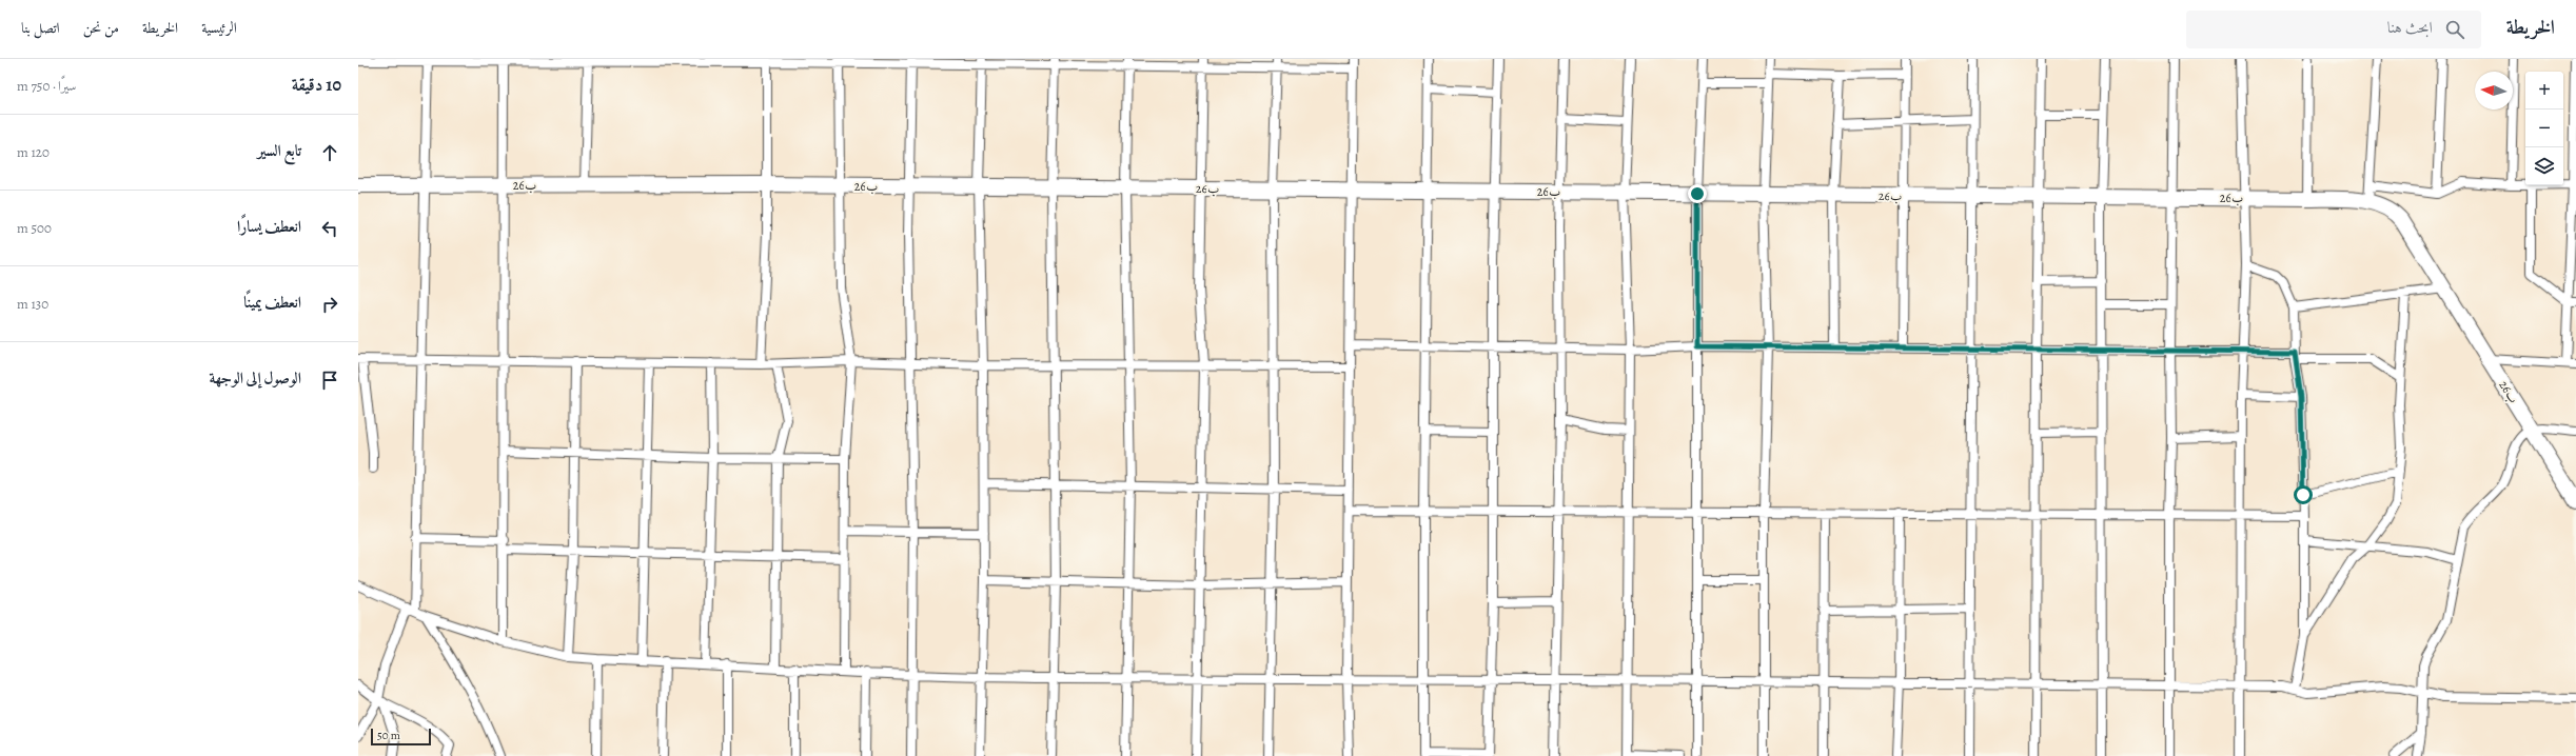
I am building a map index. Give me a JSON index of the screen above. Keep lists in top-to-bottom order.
{
  "streets": {
    "highway": ["26ب"]
  },
  "scale_bar": "50 m",
  "north": "left",
  "page": {
    "header": "الخريطة",
    "search": "ابحث هنا",
    "nav": [
      "الرئيسية",
      "الخريطة",
      "من نحن",
      "اتصل بنا"
    ],
    "heading": ["10 دقيقة", "سيرًا · 750 m"],
    "map_buttons": ["+", "−"],
    "list": [
      ["تابع السير", "120 m"],
      ["انعطف يسارًا", "500 m"],
      ["انعطف يمينًا", "130 m"],
      "الوصول إلى الوجهة"
    ],
    "scale": "50 m"
  }
}
